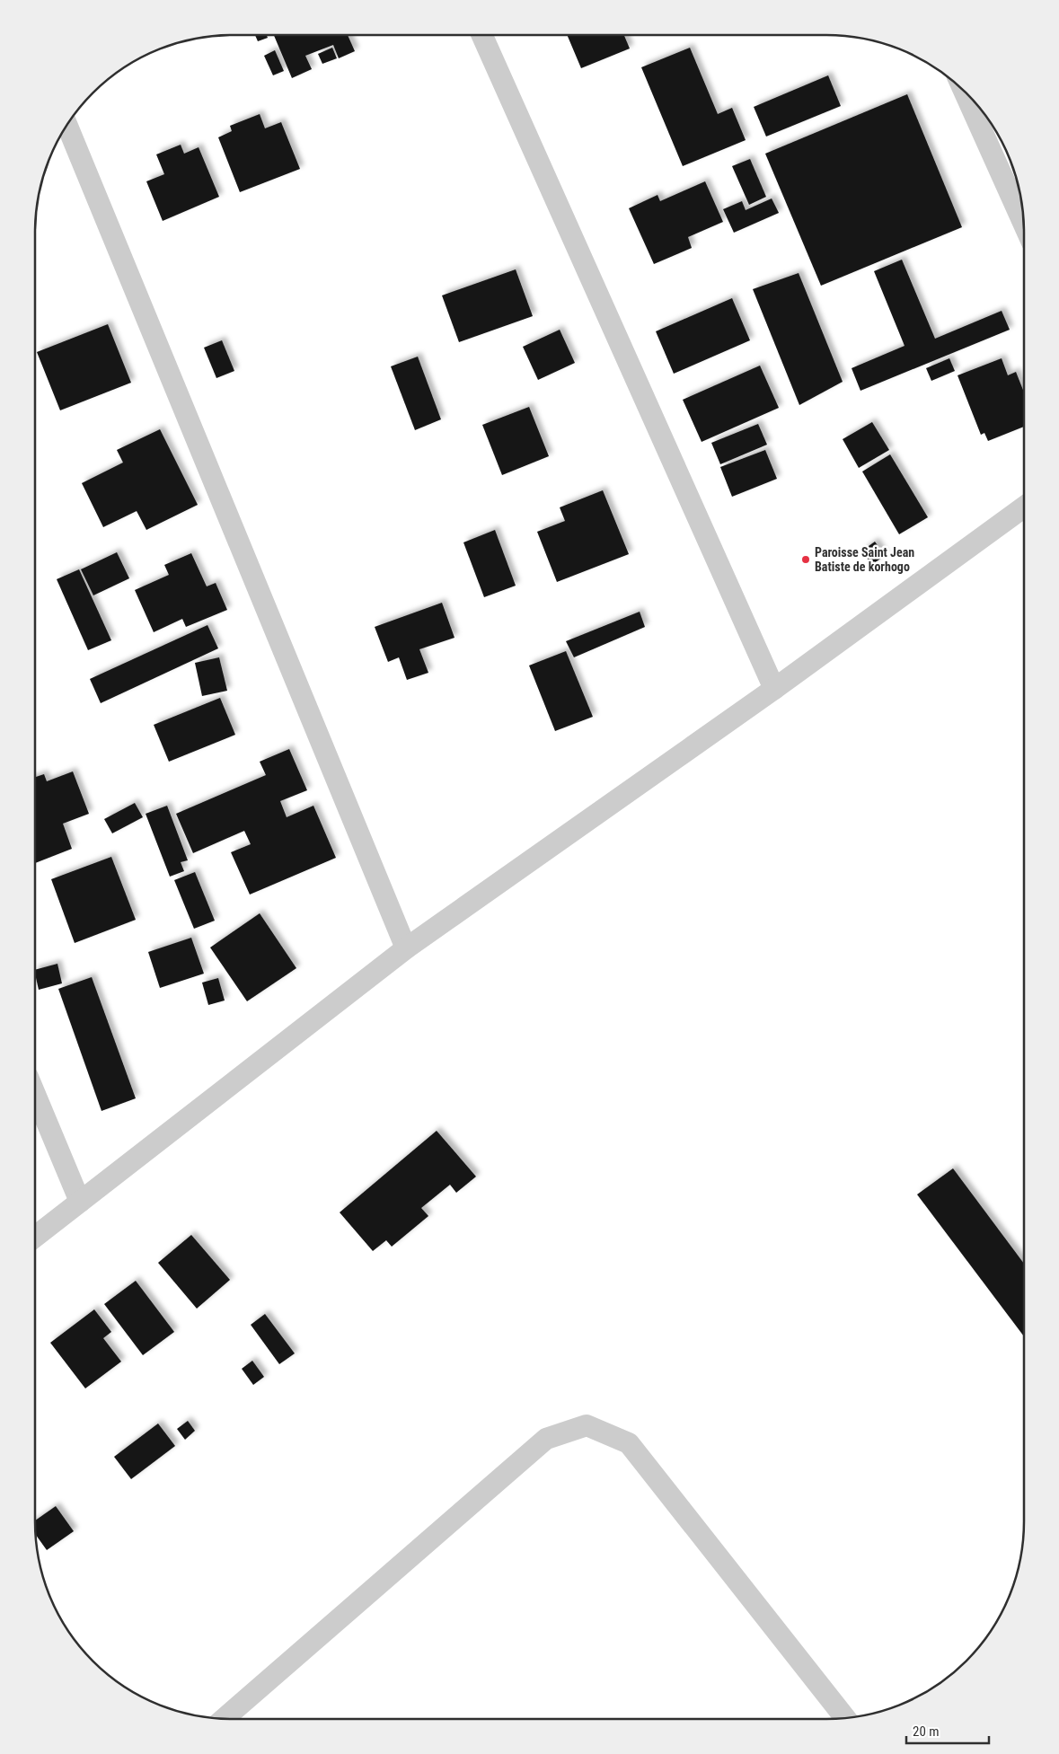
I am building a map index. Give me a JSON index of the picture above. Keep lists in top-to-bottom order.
{
  "places": ["Paroisse Saint Jean Batiste de korhogo"],
  "scale_bar": "20 m"
}
